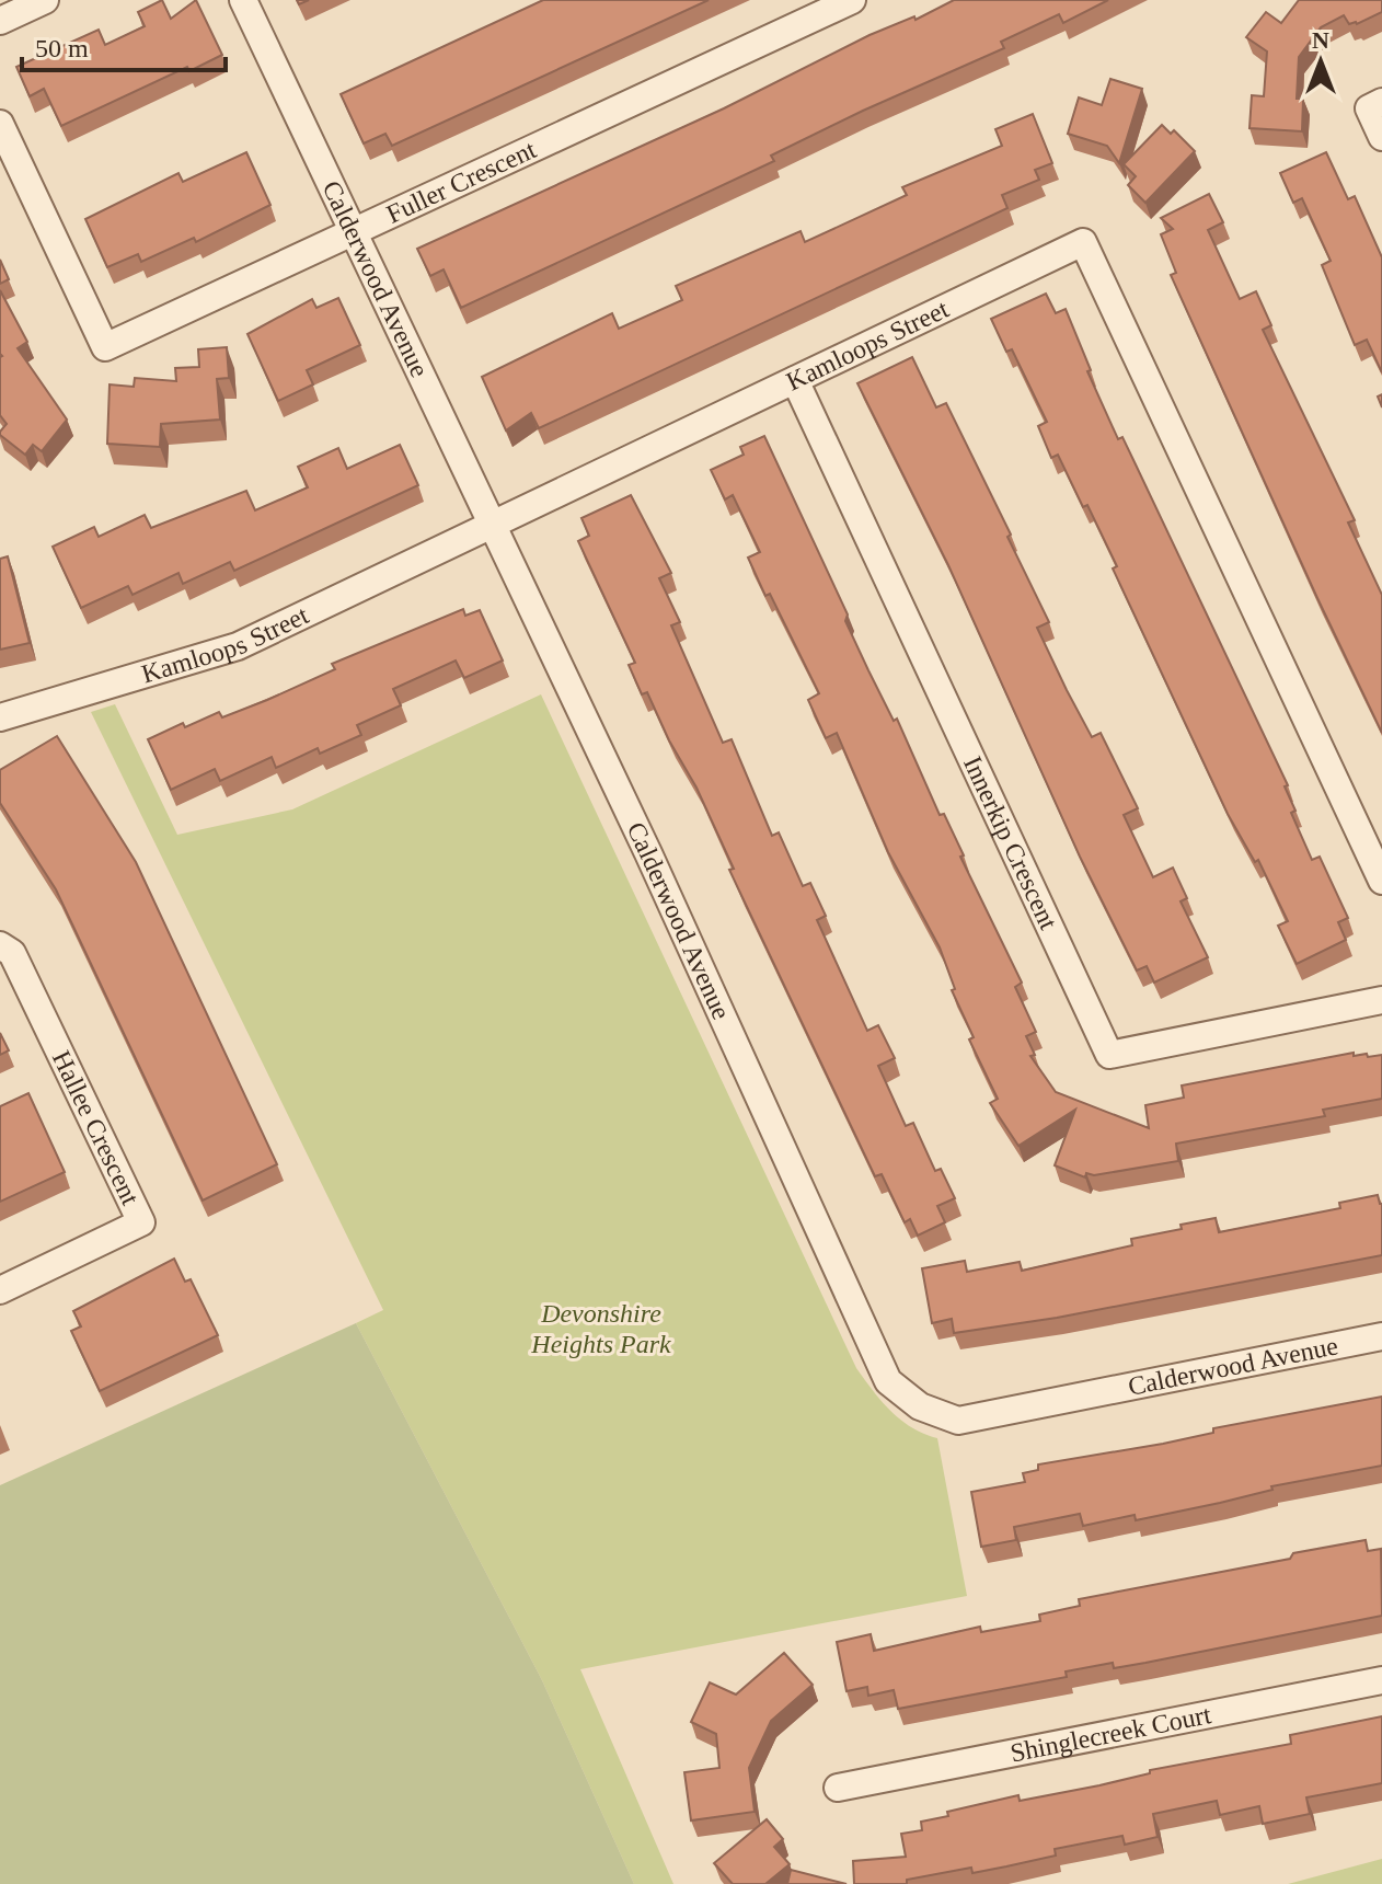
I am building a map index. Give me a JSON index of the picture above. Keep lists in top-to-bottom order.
{
  "streets": {
    "street": [
      "Fuller Crescent",
      "Calderwood Avenue",
      "Kamloops Street",
      "Innerkip Crescent",
      "Hallee Crescent",
      "Shinglecreek Court"
    ]
  },
  "crossings": [
    ["Fuller Crescent", "Calderwood Avenue"],
    ["Calderwood Avenue", "Kamloops Street"],
    ["Kamloops Street", "Innerkip Crescent"]
  ],
  "parks": ["Devonshire Heights Park"],
  "scale_bar": "50 m",
  "north": "top"
}
